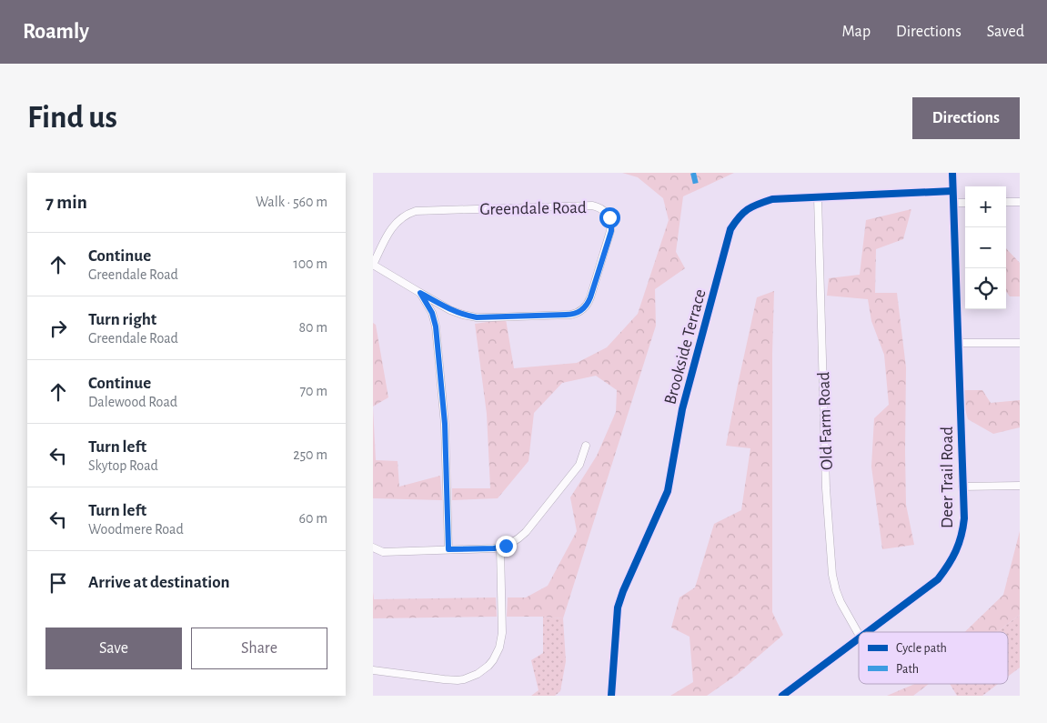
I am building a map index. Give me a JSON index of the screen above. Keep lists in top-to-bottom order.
{
  "streets": {
    "street": [
      "Greendale Road",
      "Brookside Terrace",
      "Old Farm Road",
      "Deer Trail Road"
    ]
  },
  "crossings": [
    ["Brookside Terrace", "Old Farm Road"],
    ["Brookside Terrace", "Deer Trail Road"]
  ],
  "legend": ["Cycle path", "Path"],
  "page": {
    "header": "Roamly",
    "nav": ["Map", "Directions", "Saved"],
    "buttons": [
      "Directions",
      ["Save", "Share"]
    ],
    "title": "Find us",
    "heading": ["7 min", "Walk · 560 m"],
    "map_buttons": ["+", "−"],
    "list": [
      ["Continue", "Greendale Road", "100 m"],
      ["Turn right", "Greendale Road", "80 m"],
      ["Continue", "Dalewood Road", "70 m"],
      ["Turn left", "Skytop Road", "250 m"],
      ["Turn left", "Woodmere Road", "60 m"],
      "Arrive at destination"
    ]
  }
}
